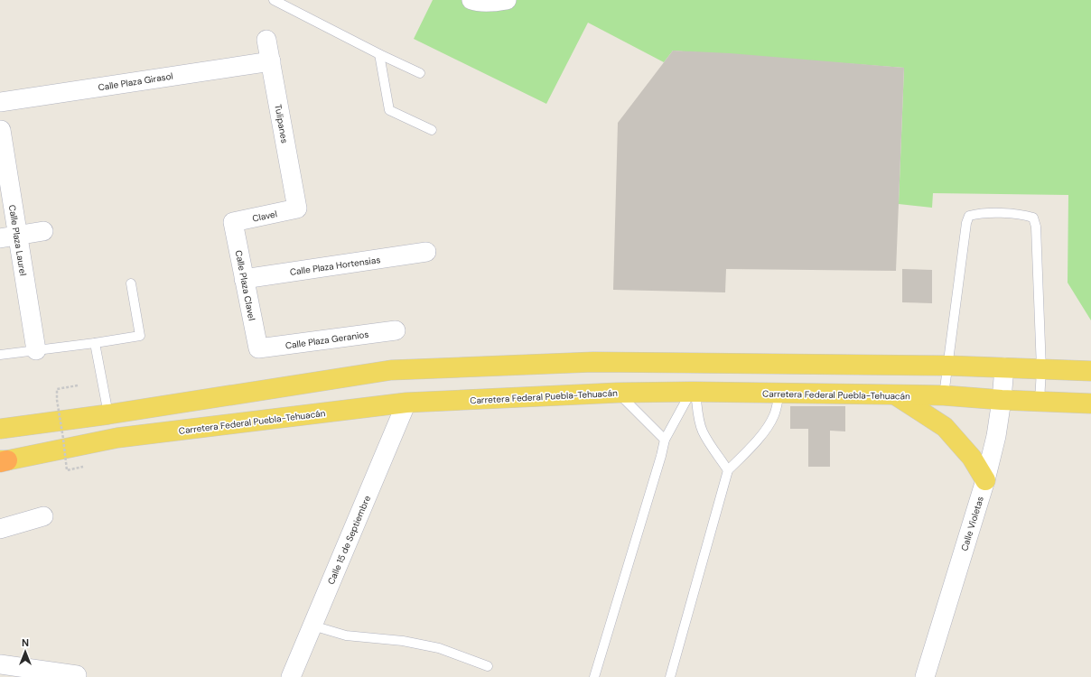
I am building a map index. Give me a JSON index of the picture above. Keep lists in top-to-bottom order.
{
  "streets": {
    "main road": ["Carretera Federal Puebla-Tehuacán"],
    "street": [
      "Calle Plaza Girasol",
      "Tulipanes",
      "Clavel",
      "Calle Plaza Laurel",
      "Calle Plaza Hortensias",
      "Calle Plaza Clavel",
      "Calle Plaza Geranios",
      "Calle Violetas",
      "Calle 15 de Septiembre"
    ]
  },
  "crossings": [
    ["Calle Plaza Girasol", "Tulipanes"],
    ["Tulipanes", "Clavel"],
    ["Clavel", "Calle Plaza Clavel"],
    ["Calle Plaza Hortensias", "Calle Plaza Clavel"],
    ["Calle Plaza Clavel", "Calle Plaza Geranios"],
    ["Carretera Federal Puebla-Tehuacán", "Calle Violetas"],
    ["Carretera Federal Puebla-Tehuacán", "Calle 15 de Septiembre"]
  ],
  "north": "top"
}
